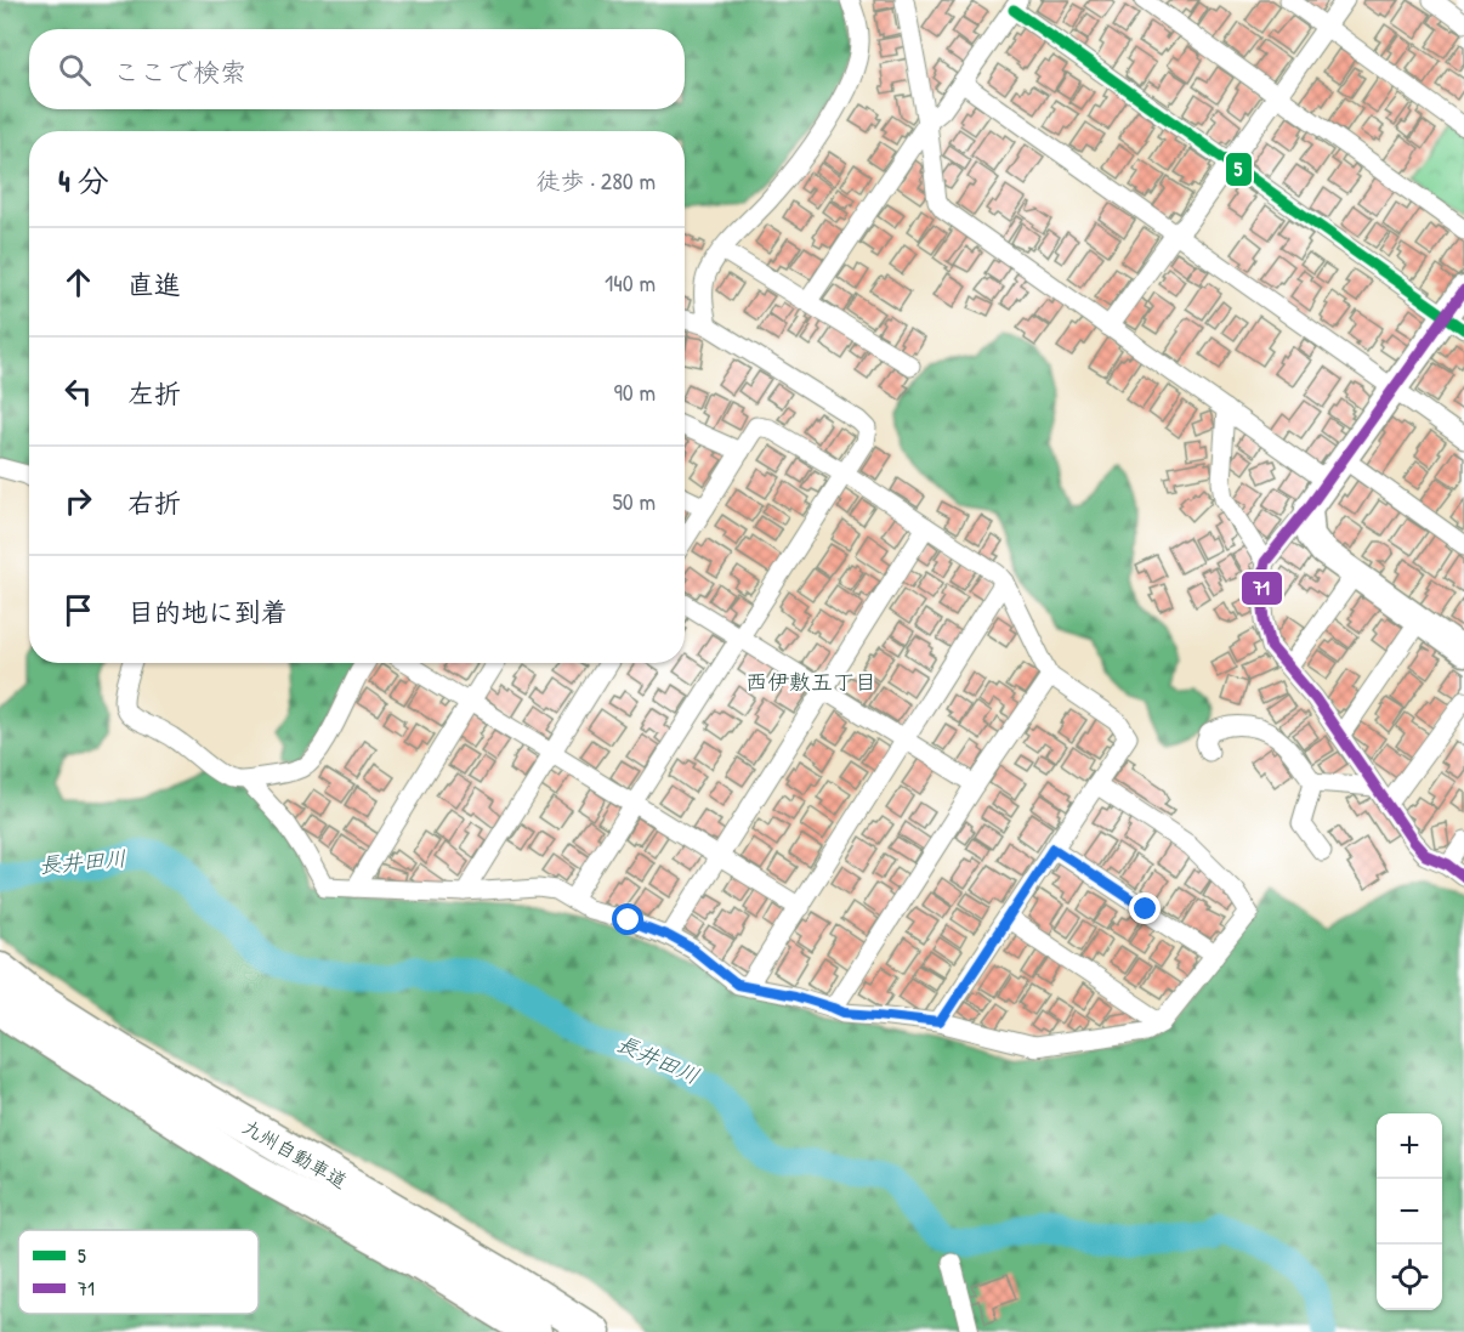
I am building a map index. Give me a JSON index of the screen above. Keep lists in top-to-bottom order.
{
  "streets": {
    "highway": ["九州自動車道"]
  },
  "districts": ["西伊敷五丁目"],
  "water": ["長井田川"],
  "lines": ["transit line 5", "transit line 71"],
  "legend": ["5", "71"],
  "page": {
    "search": "ここで検索",
    "heading": ["4 分", "徒歩 · 280 m"],
    "list": [
      ["直進", "140 m"],
      ["左折", "90 m"],
      ["右折", "50 m"],
      "目的地に到着"
    ],
    "map_buttons": ["+", "−"]
  }
}
